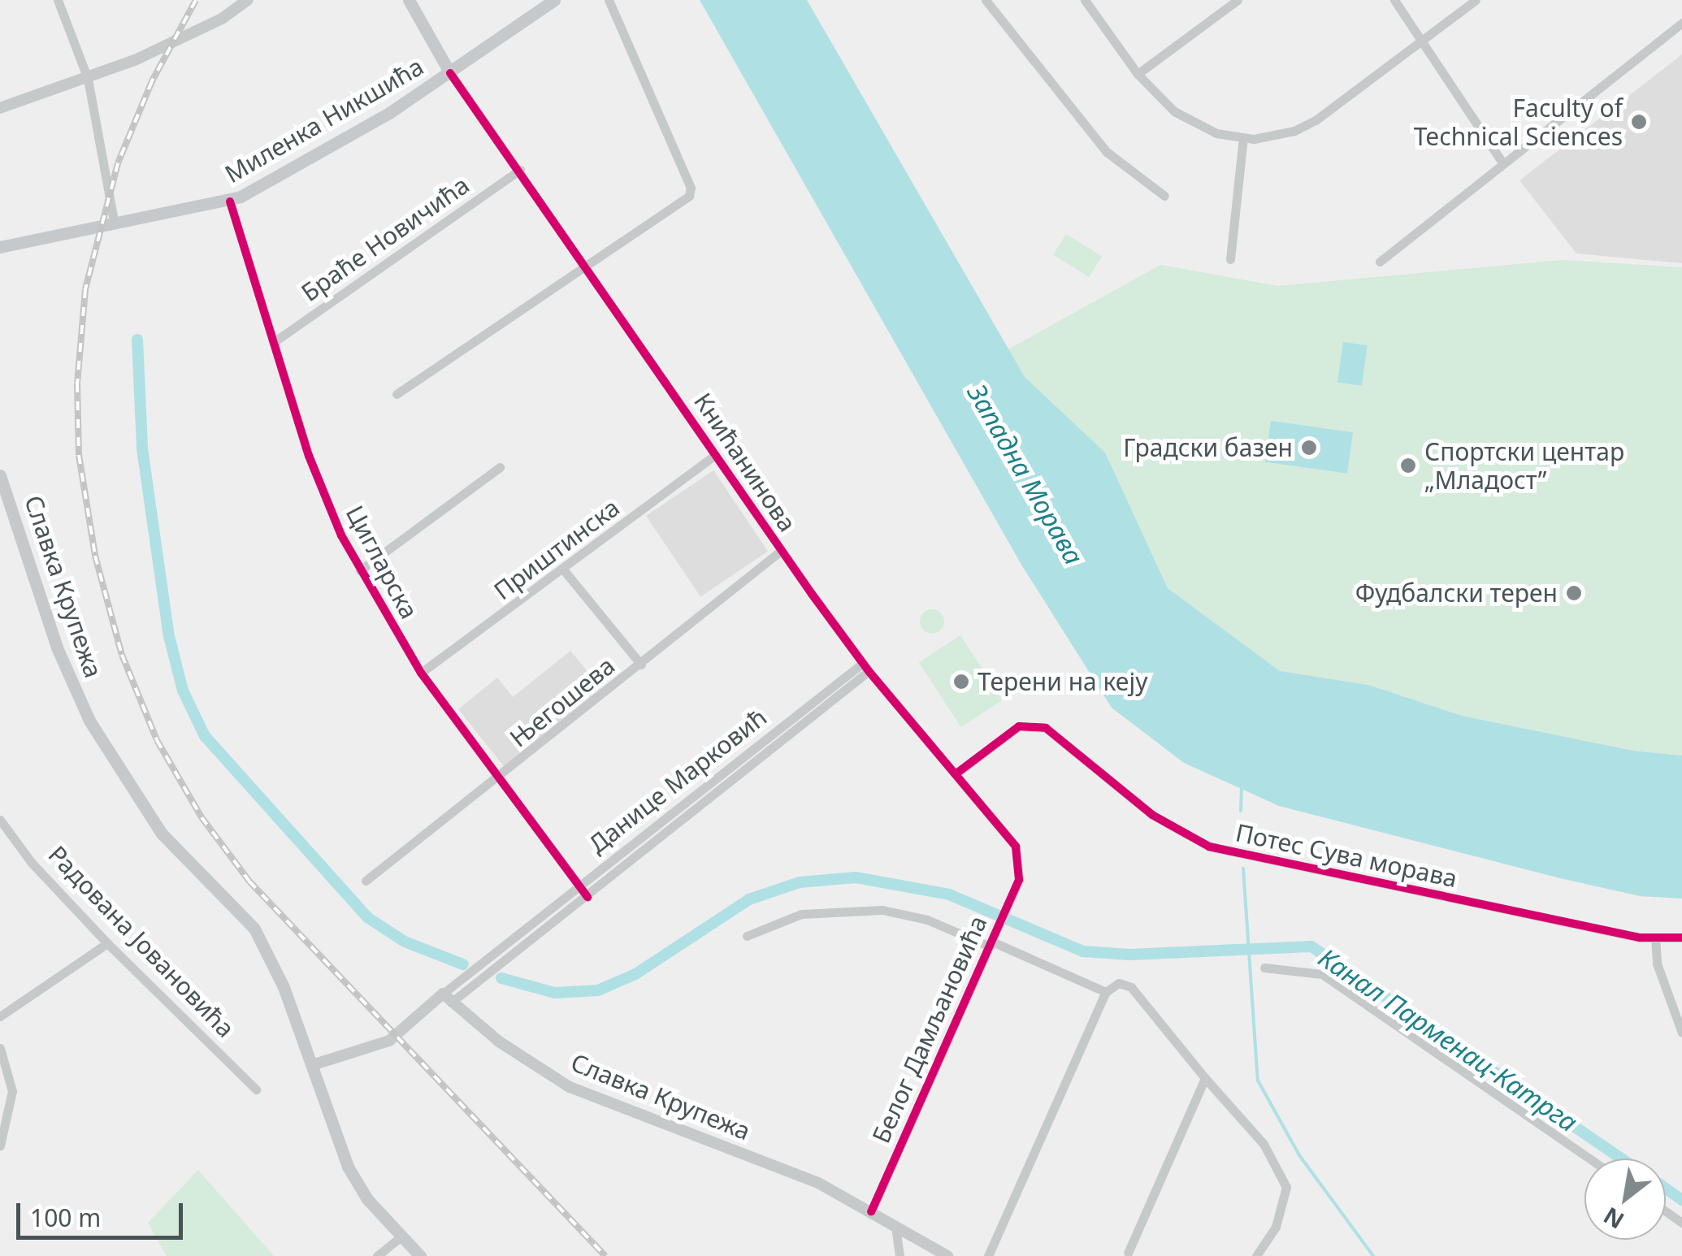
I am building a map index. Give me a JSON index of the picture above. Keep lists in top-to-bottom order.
{
  "streets": {
    "main road": ["Миленка Никшића", "Славка Крупежа"],
    "street": [
      "Браће Новичића",
      "Книћанинова",
      "Приштинска",
      "Цигларска",
      "Његошева",
      "Данице Марковић",
      "Потес Сува морава",
      "Радована Јовановића",
      "Белог Дамљановића"
    ]
  },
  "crossings": [
    ["Миленка Никшића", "Книћанинова"],
    ["Миленка Никшића", "Цигларска"],
    ["Браће Новичића", "Книћанинова"],
    ["Браће Новичића", "Цигларска"],
    ["Книћанинова", "Приштинска"],
    ["Книћанинова", "Његошева"],
    ["Книћанинова", "Данице Марковић"],
    ["Книћанинова", "Потес Сува морава"],
    ["Книћанинова", "Белог Дамљановића"],
    ["Приштинска", "Цигларска"],
    ["Цигларска", "Његошева"],
    ["Цигларска", "Данице Марковић"],
    ["Славка Крупежа", "Данице Марковић"],
    ["Славка Крупежа", "Белог Дамљановића"]
  ],
  "water": ["Западна Морава", "Канал Парменац-Катрга"],
  "places": [
    "Faculty of Technical Sciences",
    "Градски базен",
    "Спортски центар „Младост”",
    "Фудбалски терен",
    "Терени на кеју"
  ],
  "scale_bar": "100 m",
  "north": "bottom left"
}
